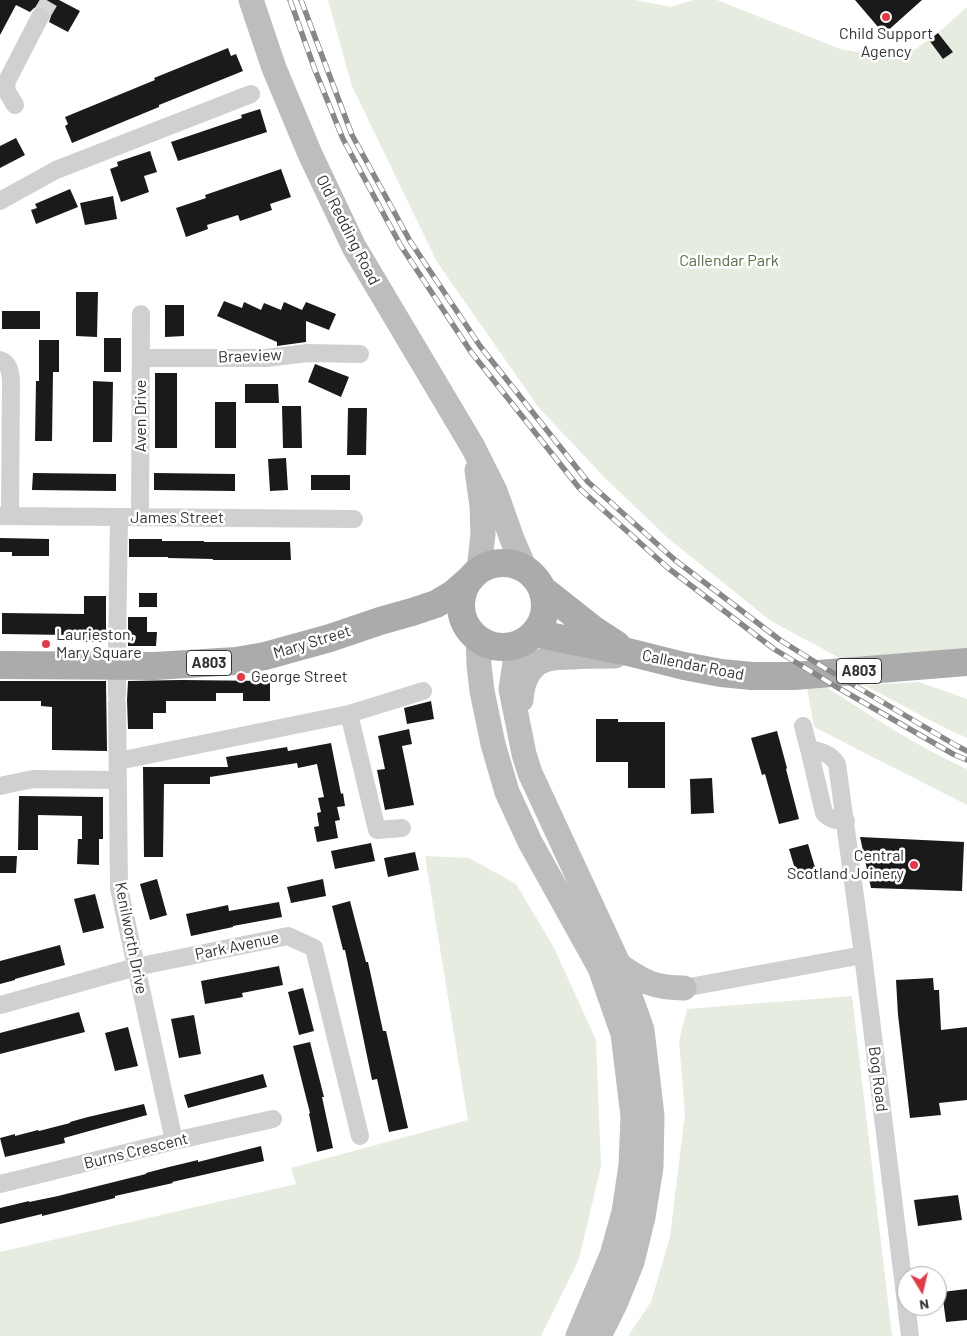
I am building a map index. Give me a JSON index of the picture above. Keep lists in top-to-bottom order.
{
  "streets": {
    "main road": [
      "Old Redding Road",
      "Mary Street",
      "A803",
      "Callendar Road"
    ],
    "street": [
      "Braeview",
      "Aven Drive",
      "James Street",
      "Kenilworth Drive",
      "Park Avenue",
      "Bog Road",
      "Burns Crescent"
    ]
  },
  "crossings": [
    ["Old Redding Road", "Mary Street"],
    ["Old Redding Road", "A803"],
    ["Old Redding Road", "Callendar Road"],
    ["Braeview", "Aven Drive"],
    ["Aven Drive", "James Street"],
    ["Mary Street", "A803"],
    ["Mary Street", "Callendar Road"],
    ["Mary Street", "Kenilworth Drive"],
    ["A803", "Callendar Road"],
    ["Kenilworth Drive", "Park Avenue"],
    ["Kenilworth Drive", "Burns Crescent"]
  ],
  "parks": ["Callendar Park"],
  "places": [
    "Child Support Agency",
    "Laurieston, Mary Square",
    "George Street",
    "Central Scotland Joinery"
  ],
  "north": "bottom"
}
